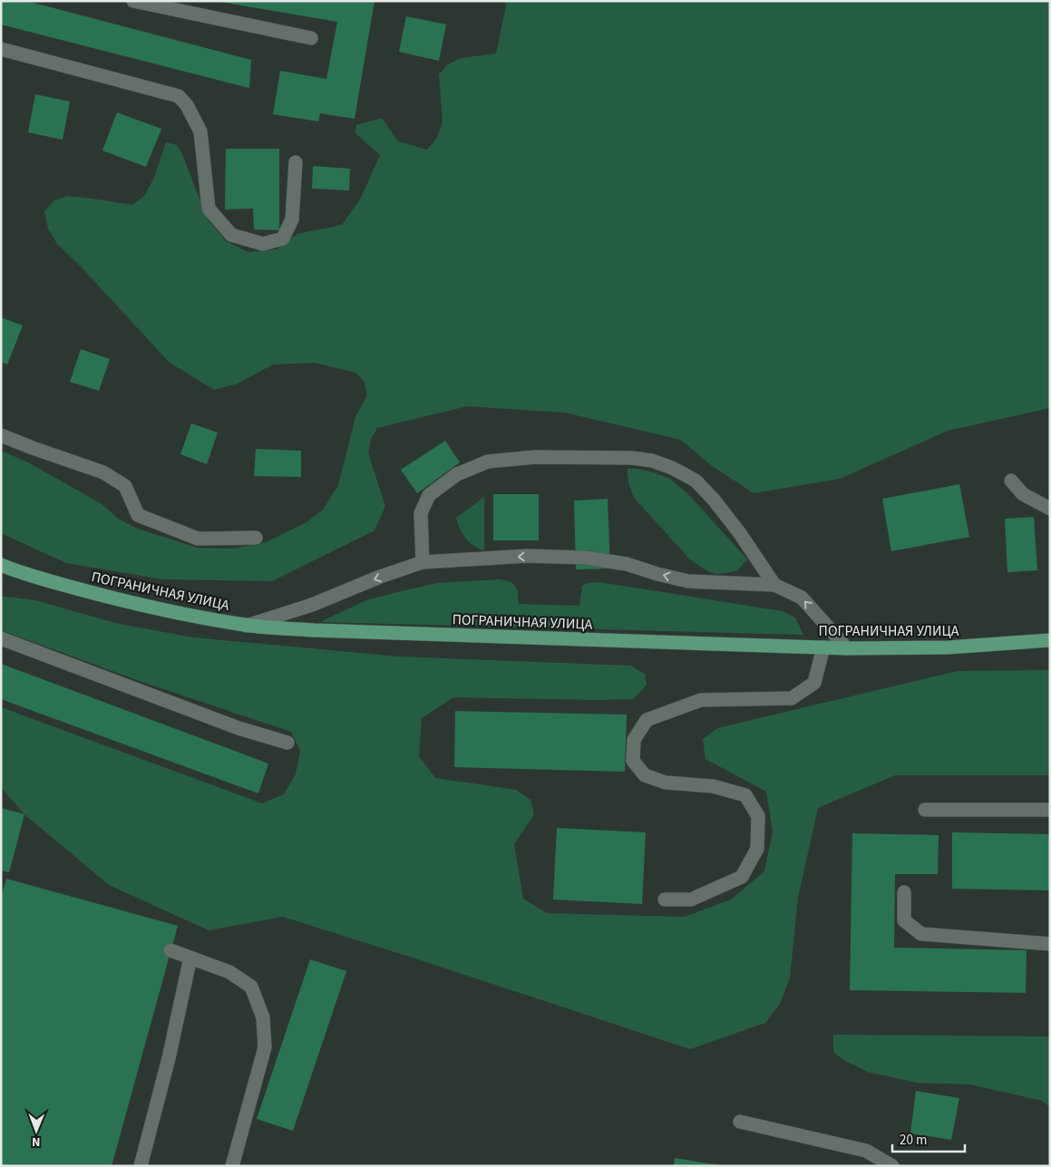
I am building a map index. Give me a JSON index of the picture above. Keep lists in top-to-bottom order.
{
  "streets": {
    "main road": ["ПОГРАНИЧНАЯ УЛИЦА"]
  },
  "scale_bar": "20 m",
  "north": "bottom"
}
